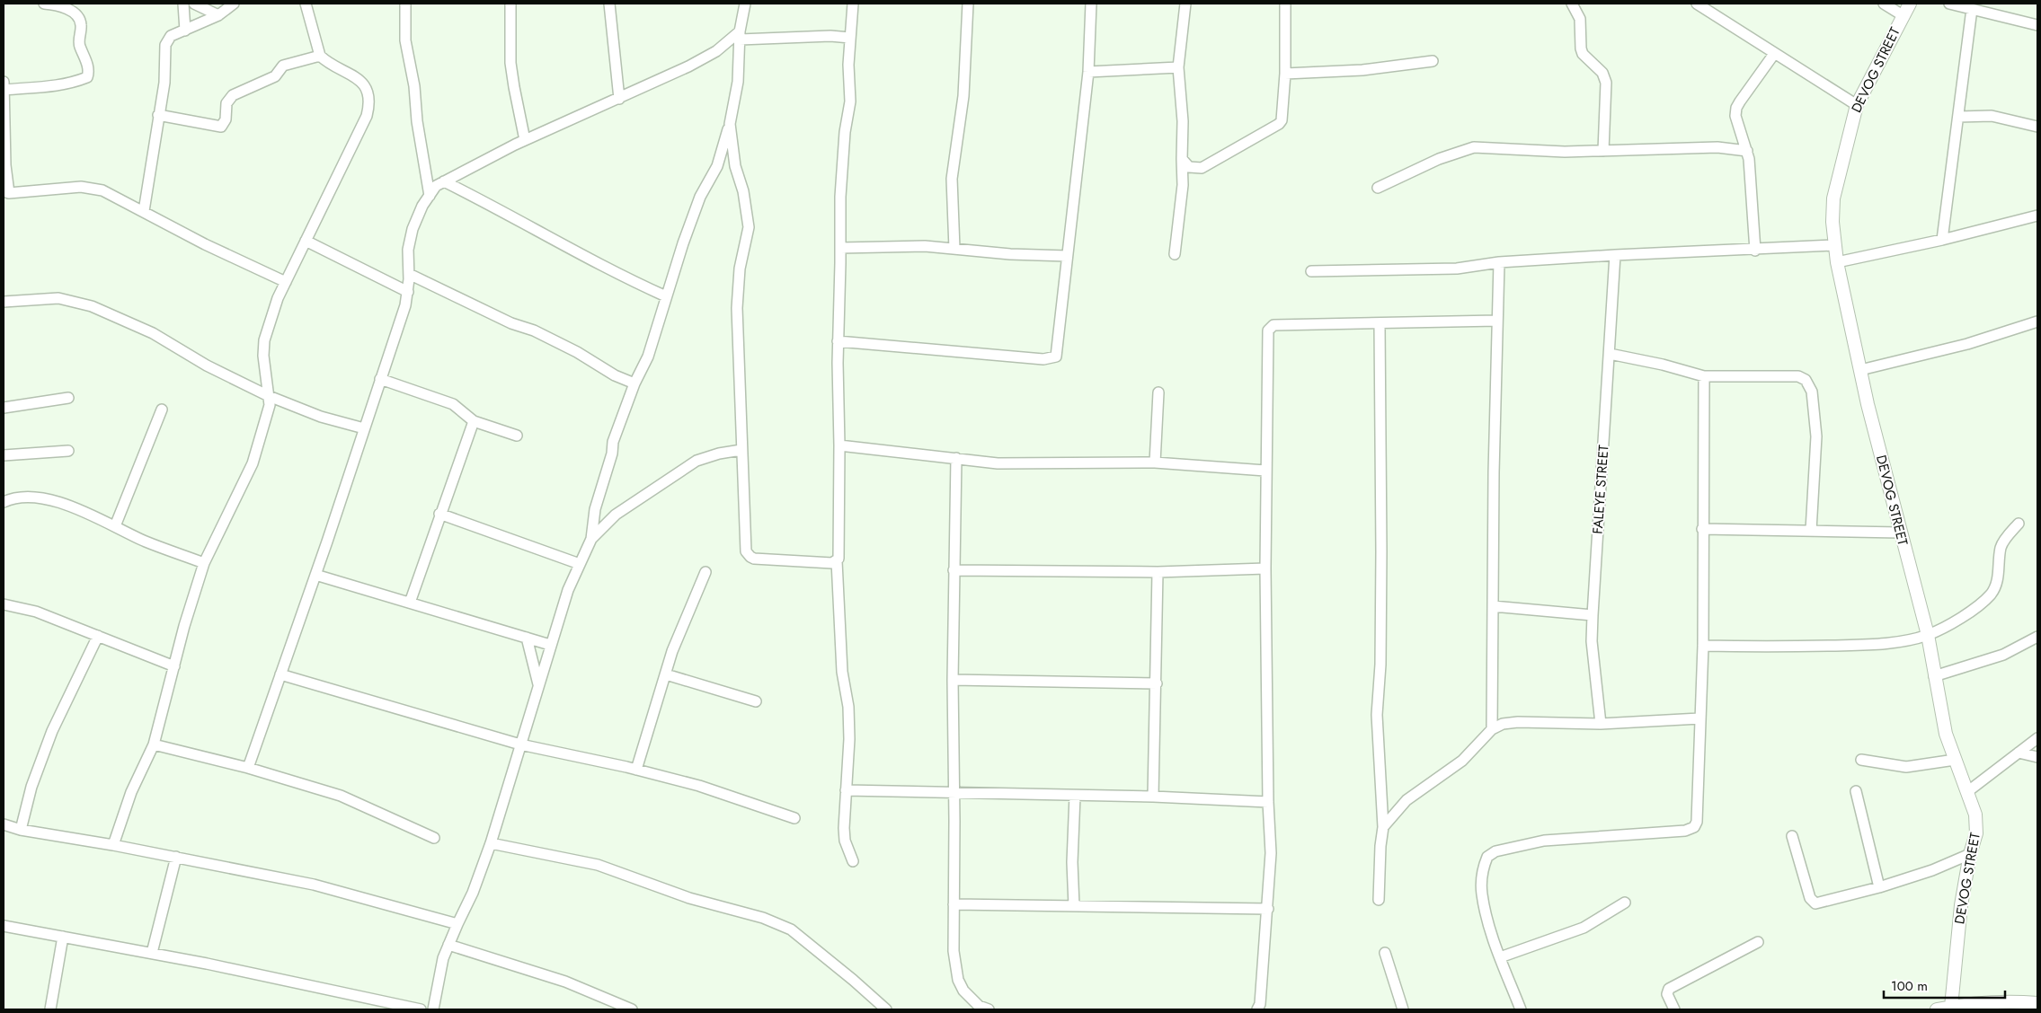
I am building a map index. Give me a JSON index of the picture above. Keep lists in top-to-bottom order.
{
  "streets": {
    "street": ["DEVOG STREET", "FALEYE STREET"]
  },
  "scale_bar": "100 m"
}
